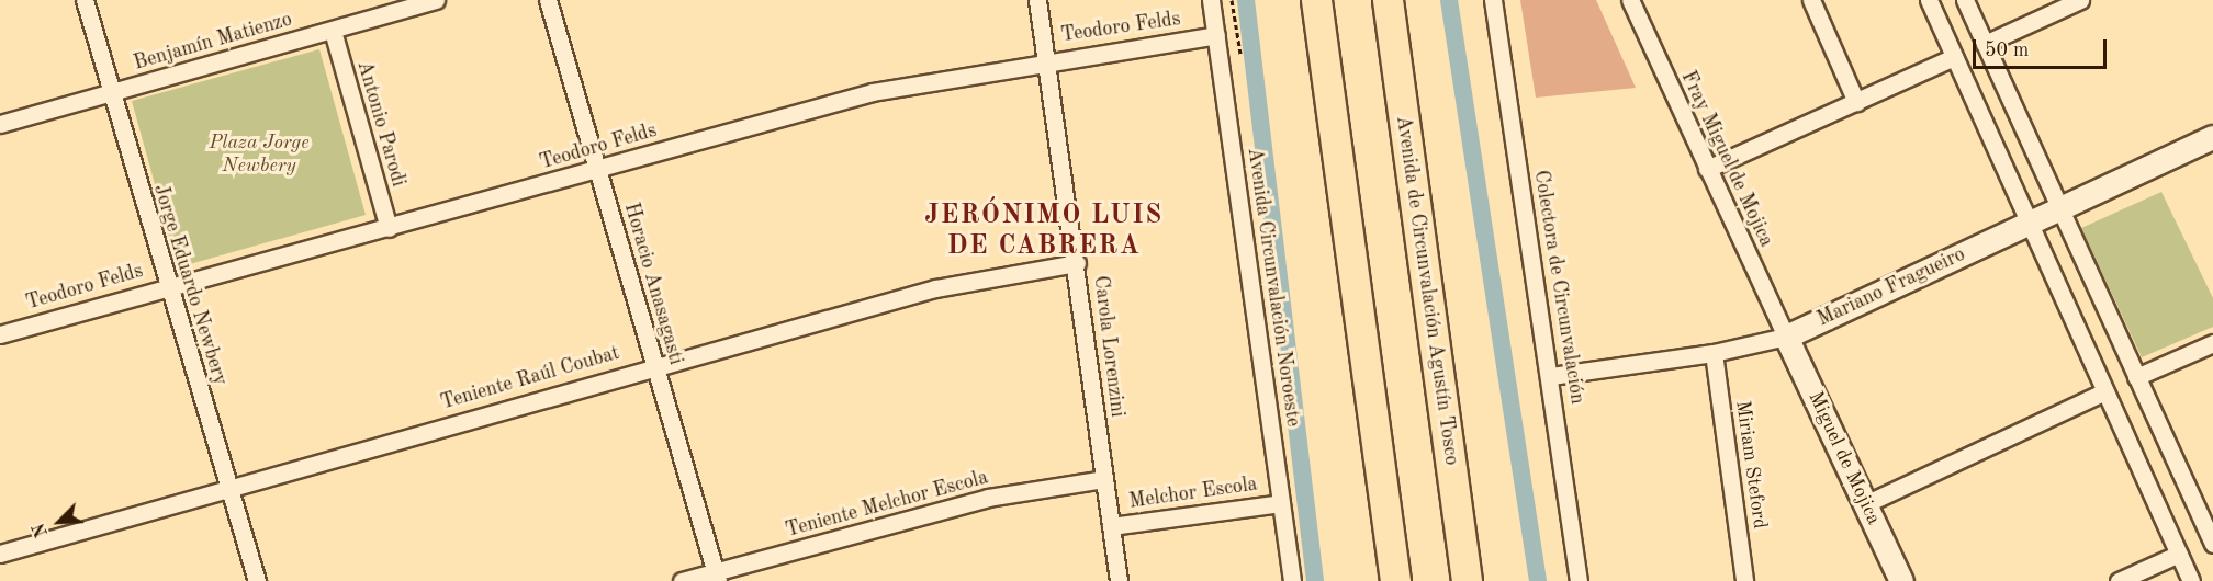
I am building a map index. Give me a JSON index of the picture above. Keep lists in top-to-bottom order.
{
  "streets": {
    "highway": ["Avenida de Circunvalación Agustín Tosco"],
    "main road": ["Mariano Fragueiro", "Miguel de Mojica"],
    "street": [
      "Teodoro Felds",
      "Benjamín Matienzo",
      "Antonio Parodi",
      "Fray Miguel de Mojica",
      "Horacio Anasagasti",
      "Jorge Eduardo Newbery",
      "Avenida Circunvalación Noroeste",
      "Colectora de Circunvalación",
      "Carola Lorenzini",
      "Teniente Raúl Coubat",
      "Miriam Steford",
      "Melchor Escola",
      "Teniente Melchor Escola"
    ]
  },
  "crossings": [
    ["Teodoro Felds", "Antonio Parodi"],
    ["Teodoro Felds", "Horacio Anasagasti"],
    ["Teodoro Felds", "Jorge Eduardo Newbery"],
    ["Teodoro Felds", "Avenida Circunvalación Noroeste"],
    ["Teodoro Felds", "Carola Lorenzini"],
    ["Benjamín Matienzo", "Antonio Parodi"],
    ["Benjamín Matienzo", "Jorge Eduardo Newbery"],
    ["Fray Miguel de Mojica", "Mariano Fragueiro"],
    ["Fray Miguel de Mojica", "Miguel de Mojica"],
    ["Horacio Anasagasti", "Teniente Raúl Coubat"],
    ["Horacio Anasagasti", "Teniente Melchor Escola"],
    ["Jorge Eduardo Newbery", "Teniente Raúl Coubat"],
    ["Avenida Circunvalación Noroeste", "Melchor Escola"],
    ["Colectora de Circunvalación", "Mariano Fragueiro"],
    ["Mariano Fragueiro", "Miguel de Mojica"],
    ["Mariano Fragueiro", "Miriam Steford"],
    ["Carola Lorenzini", "Teniente Raúl Coubat"],
    ["Carola Lorenzini", "Melchor Escola"],
    ["Carola Lorenzini", "Teniente Melchor Escola"]
  ],
  "districts": ["JERÓNIMO LUIS DE CABRERA"],
  "parks": ["Plaza Jorge Newbery"],
  "scale_bar": "50 m",
  "north": "bottom left"
}
